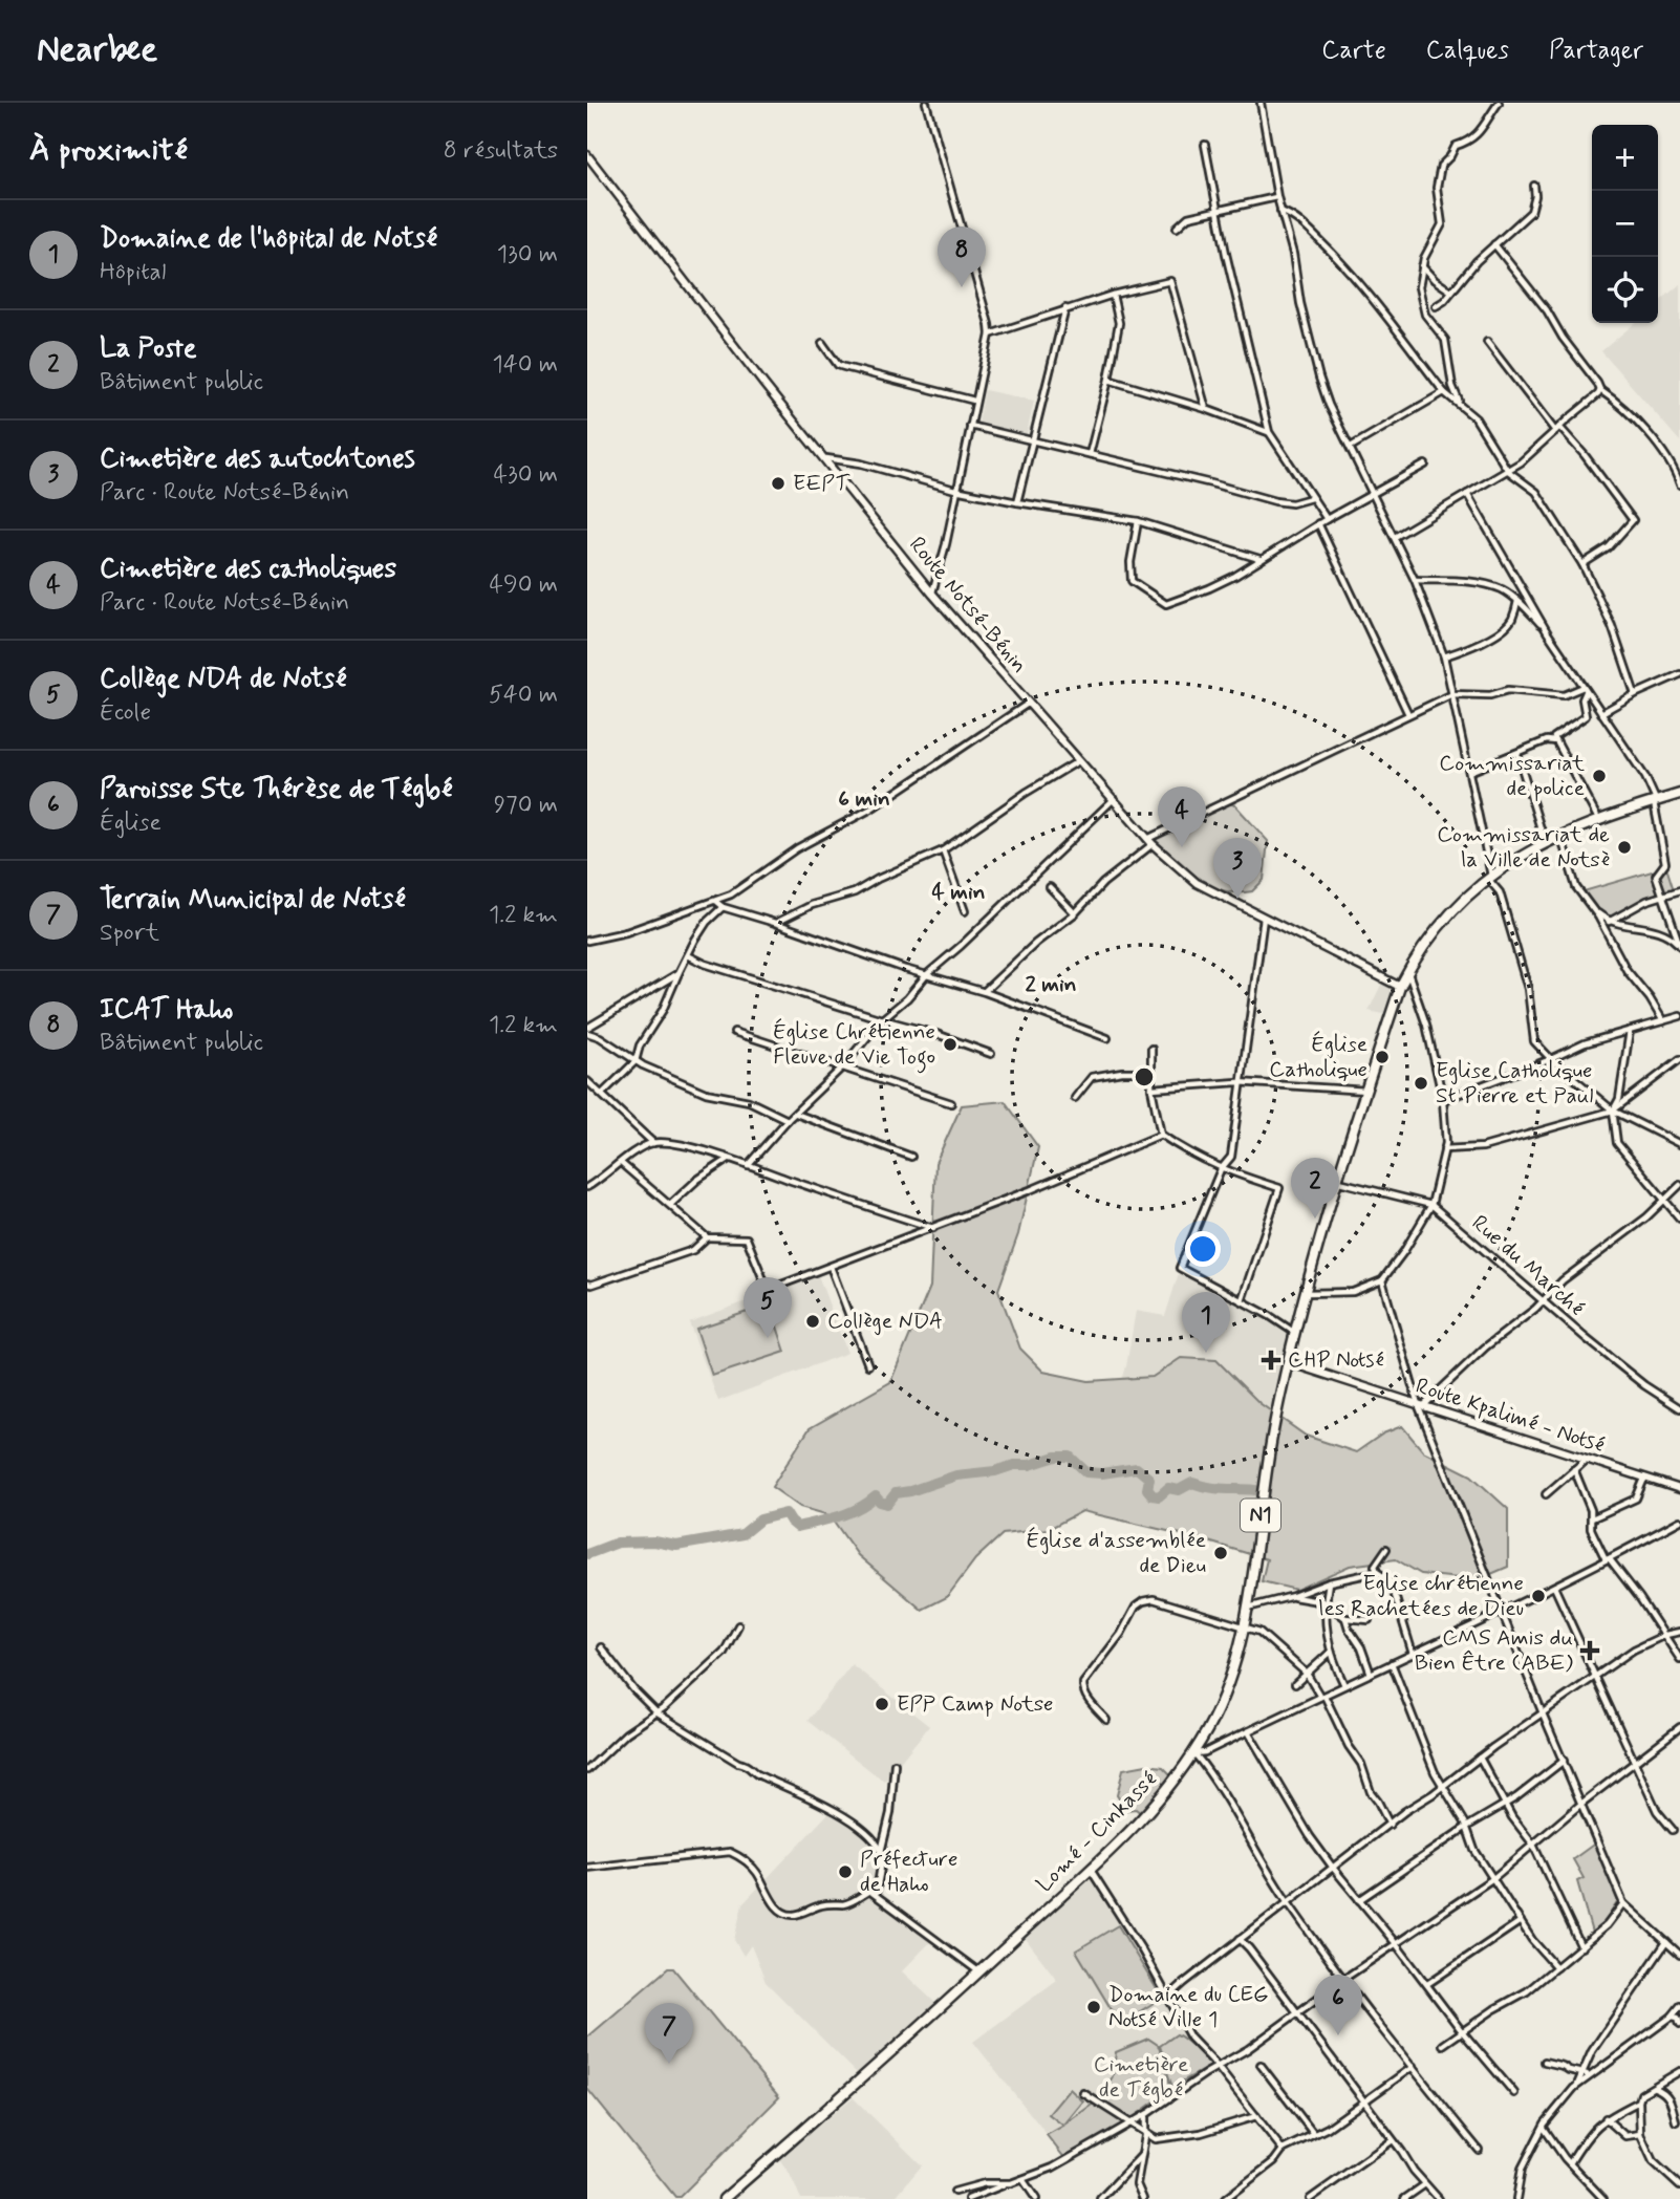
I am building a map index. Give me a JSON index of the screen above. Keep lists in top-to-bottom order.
{
  "streets": {
    "highway": ["N1", "Lomé - Cinkassé"],
    "main road": ["Route Notsé-Bénin", "Route Kpalimé - Notsé"],
    "street": ["Rue du Marché"]
  },
  "crossings": [
    ["Route Notsé-Bénin", "Lomé - Cinkassé"],
    ["Rue du Marché", "Lomé - Cinkassé"],
    ["Route Kpalimé - Notsé", "Lomé - Cinkassé"]
  ],
  "parks": ["Cimetière de Tégbé"],
  "places": {
    "other": [
      "EEPT",
      "Commissariat de police",
      "Commissariat de la Ville de Notsè",
      "Église Chrétienne Fleuve de Vie Togo",
      "Église Catholique",
      "Eglise Catholique St Pierre et Paul",
      "Collège NDA",
      "Église d'assemblée de Dieu",
      "Eglise chrétienne les Rachetées de Dieu",
      "EPP Camp Notse",
      "Préfecture de Haho",
      "Domaine du CEG Notsé Ville 1"
    ],
    "health": ["CHP Notsé", "CMS Amis du Bien Être (ABE)"]
  },
  "page": {
    "header": "Nearbee",
    "nav": ["Carte", "Calques", "Partager"],
    "heading": ["À proximité", "8 résultats"],
    "map_buttons": ["+", "−"],
    "list": [
      {
        "mark": "1",
        "name": "Domaine de l'hôpital de Notsé",
        "note": "Hôpital",
        "value": "130 m"
      },
      {
        "mark": "2",
        "name": "La Poste",
        "note": "Bâtiment public",
        "value": "140 m"
      },
      {
        "mark": "3",
        "name": "Cimetière des autochtones",
        "note": "Parc · Route Notsé-Bénin",
        "value": "430 m"
      },
      {
        "mark": "4",
        "name": "Cimetière des catholiques",
        "note": "Parc · Route Notsé-Bénin",
        "value": "490 m"
      },
      {
        "mark": "5",
        "name": "Collège NDA de Notsé",
        "note": "École",
        "value": "540 m"
      },
      {
        "mark": "6",
        "name": "Paroisse Ste Thérèse de Tégbé",
        "note": "Église",
        "value": "970 m"
      },
      {
        "mark": "7",
        "name": "Terrain Municipal de Notsé",
        "note": "Sport",
        "value": "1.2 km"
      },
      {
        "mark": "8",
        "name": "ICAT Haho",
        "note": "Bâtiment public",
        "value": "1.2 km"
      }
    ],
    "pins": [
      "8",
      "4",
      "3",
      "2",
      "5",
      "1",
      "6",
      "7"
    ]
  },
  "rings": ["6 min", "4 min", "2 min"]
}
